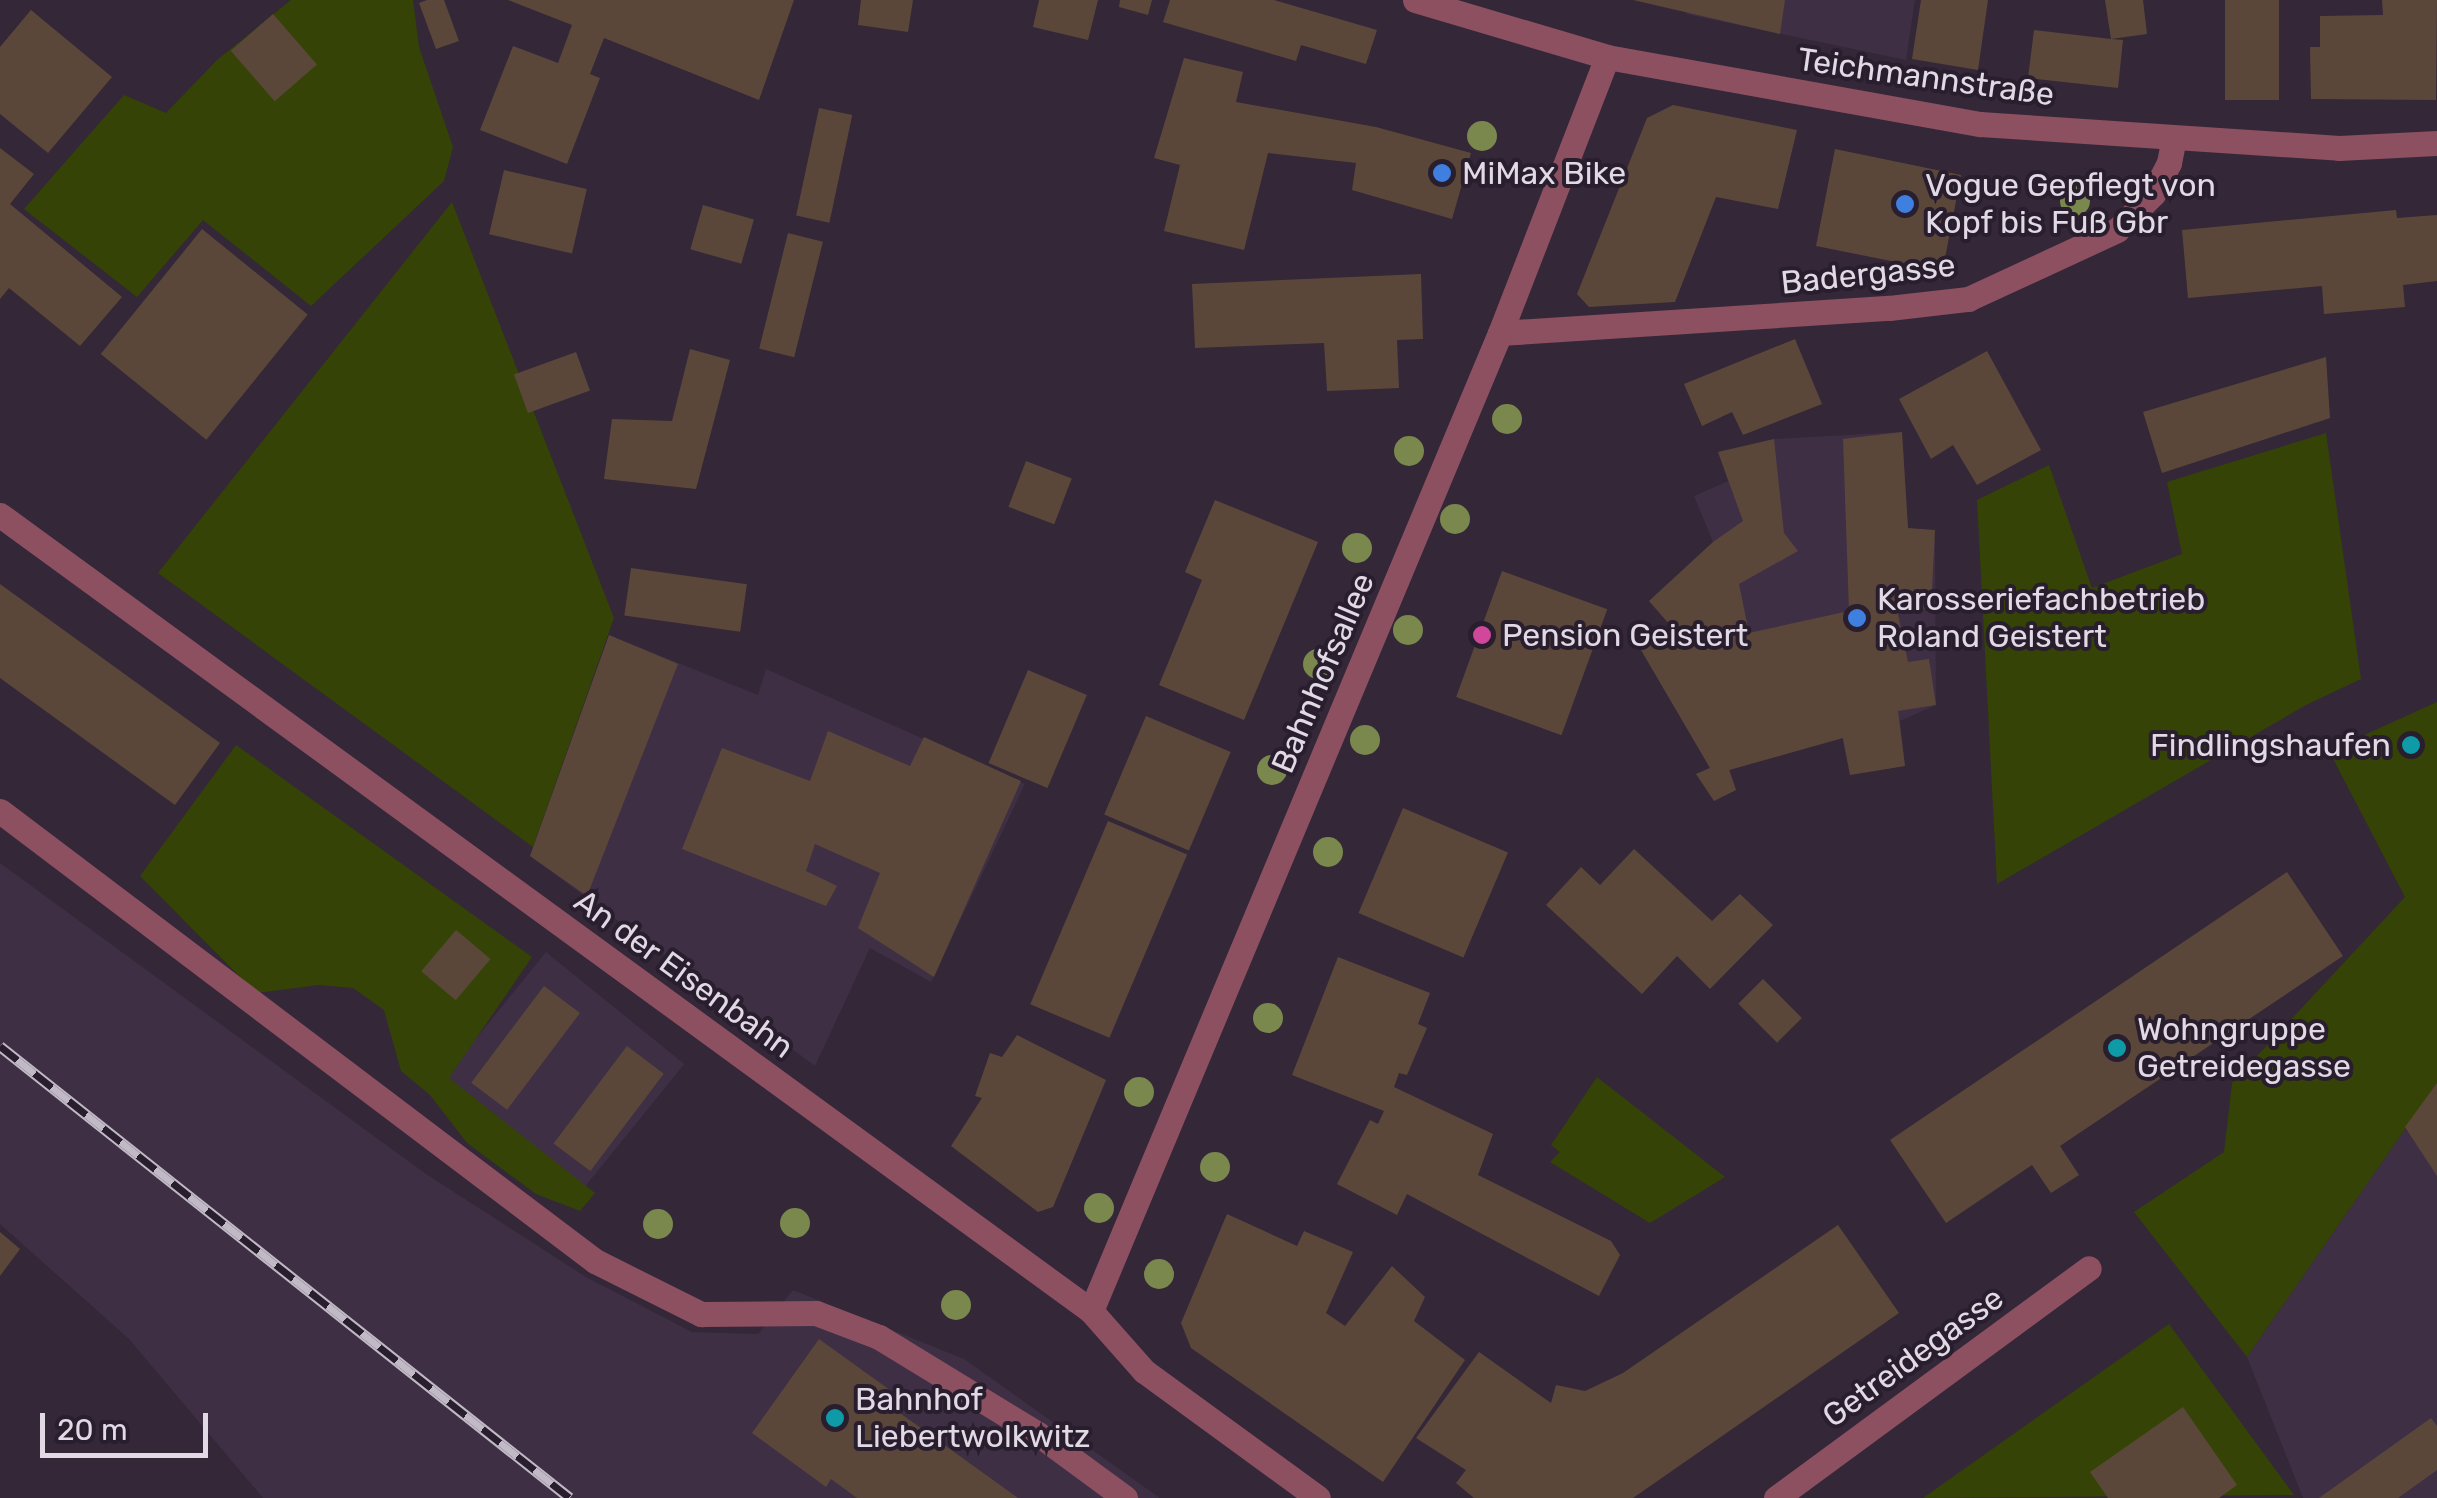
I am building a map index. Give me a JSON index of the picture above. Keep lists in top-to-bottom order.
{
  "streets": {
    "street": [
      "Teichmannstraße",
      "Badergasse",
      "Bahnhofsallee",
      "An der Eisenbahn",
      "Getreidegasse"
    ]
  },
  "crossings": [
    ["Teichmannstraße", "Badergasse"],
    ["Teichmannstraße", "Bahnhofsallee"],
    ["Badergasse", "Bahnhofsallee"],
    ["Bahnhofsallee", "An der Eisenbahn"]
  ],
  "places": [
    "MiMax Bike",
    "Vogue Gepflegt von Kopf bis Fuß Gbr",
    "Karosseriefachbetrieb Roland Geistert",
    "Pension Geistert",
    "Findlingshaufen",
    "Wohngruppe Getreidegasse",
    "Bahnhof Liebertwolkwitz"
  ],
  "scale_bar": "20 m"
}
